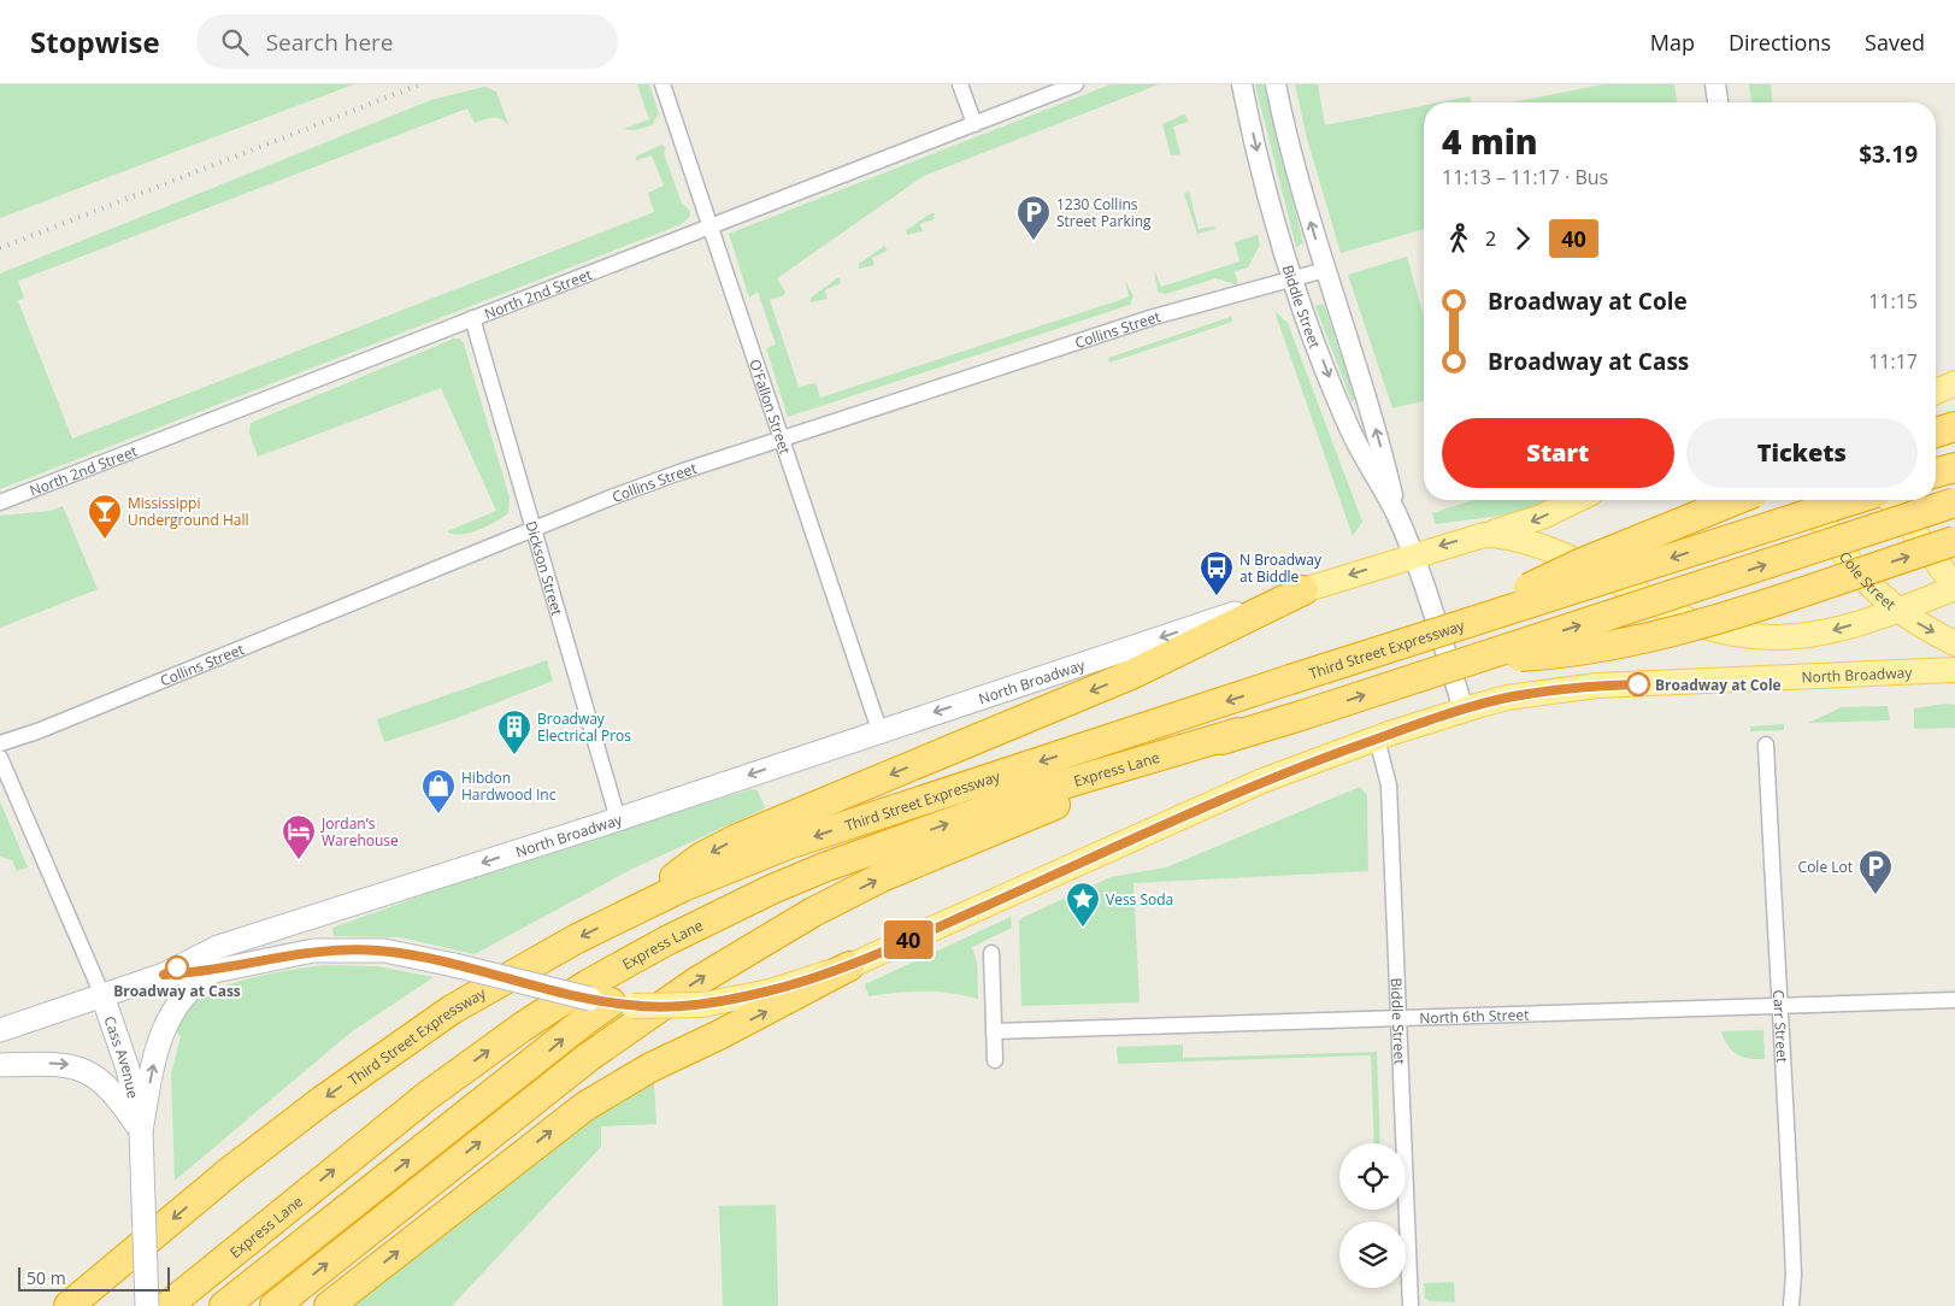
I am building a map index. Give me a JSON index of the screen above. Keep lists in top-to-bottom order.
{
  "streets": {
    "highway": ["Third Street Expressway", "Express Lane"],
    "main road": ["Cole Street", "North Broadway", "Cass Avenue"],
    "street": [
      "North 2nd Street",
      "Biddle Street",
      "Collins Street",
      "O'Fallon Street",
      "Dickson Street",
      "North 6th Street",
      "Carr Street"
    ]
  },
  "crossings": [
    ["North 2nd Street", "O'Fallon Street"],
    ["North 2nd Street", "Dickson Street"],
    ["Biddle Street", "Collins Street"],
    ["Biddle Street", "North Broadway"],
    ["Biddle Street", "North 6th Street"],
    ["Collins Street", "O'Fallon Street"],
    ["Collins Street", "Dickson Street"],
    ["O'Fallon Street", "North Broadway"],
    ["Dickson Street", "North Broadway"],
    ["Cole Street", "North Broadway"],
    ["North Broadway", "Cass Avenue"],
    ["North 6th Street", "Carr Street"]
  ],
  "places": {
    "parking": ["1230 Collins Street Parking", "Cole Lot"],
    "bar": ["Mississippi Underground Hall"],
    "bus stop": ["N Broadway at Biddle"],
    "other": ["Broadway at Cole", "Broadway at Cass"],
    "building": ["Broadway Electrical Pros"],
    "shop": ["Hibdon Hardwood Inc"],
    "hotel": ["Jordan’s Warehouse"],
    "place": ["Vess Soda"]
  },
  "lines": ["bus line 40"],
  "scale_bar": "50 m",
  "page": {
    "header": "Stopwise",
    "search": "Search here",
    "nav": ["Map", "Directions", "Saved"],
    "on_map": "40",
    "heading": ["4 min", "11:13 – 11:17 · Bus", "$3.19"],
    "legs": ["2", "40"],
    "list": [
      {
        "name": "Broadway at Cole",
        "value": "11:15"
      },
      {
        "name": "Broadway at Cass",
        "value": "11:17"
      }
    ],
    "buttons": ["Start", "Tickets"],
    "scale": "50 m"
  }
}
